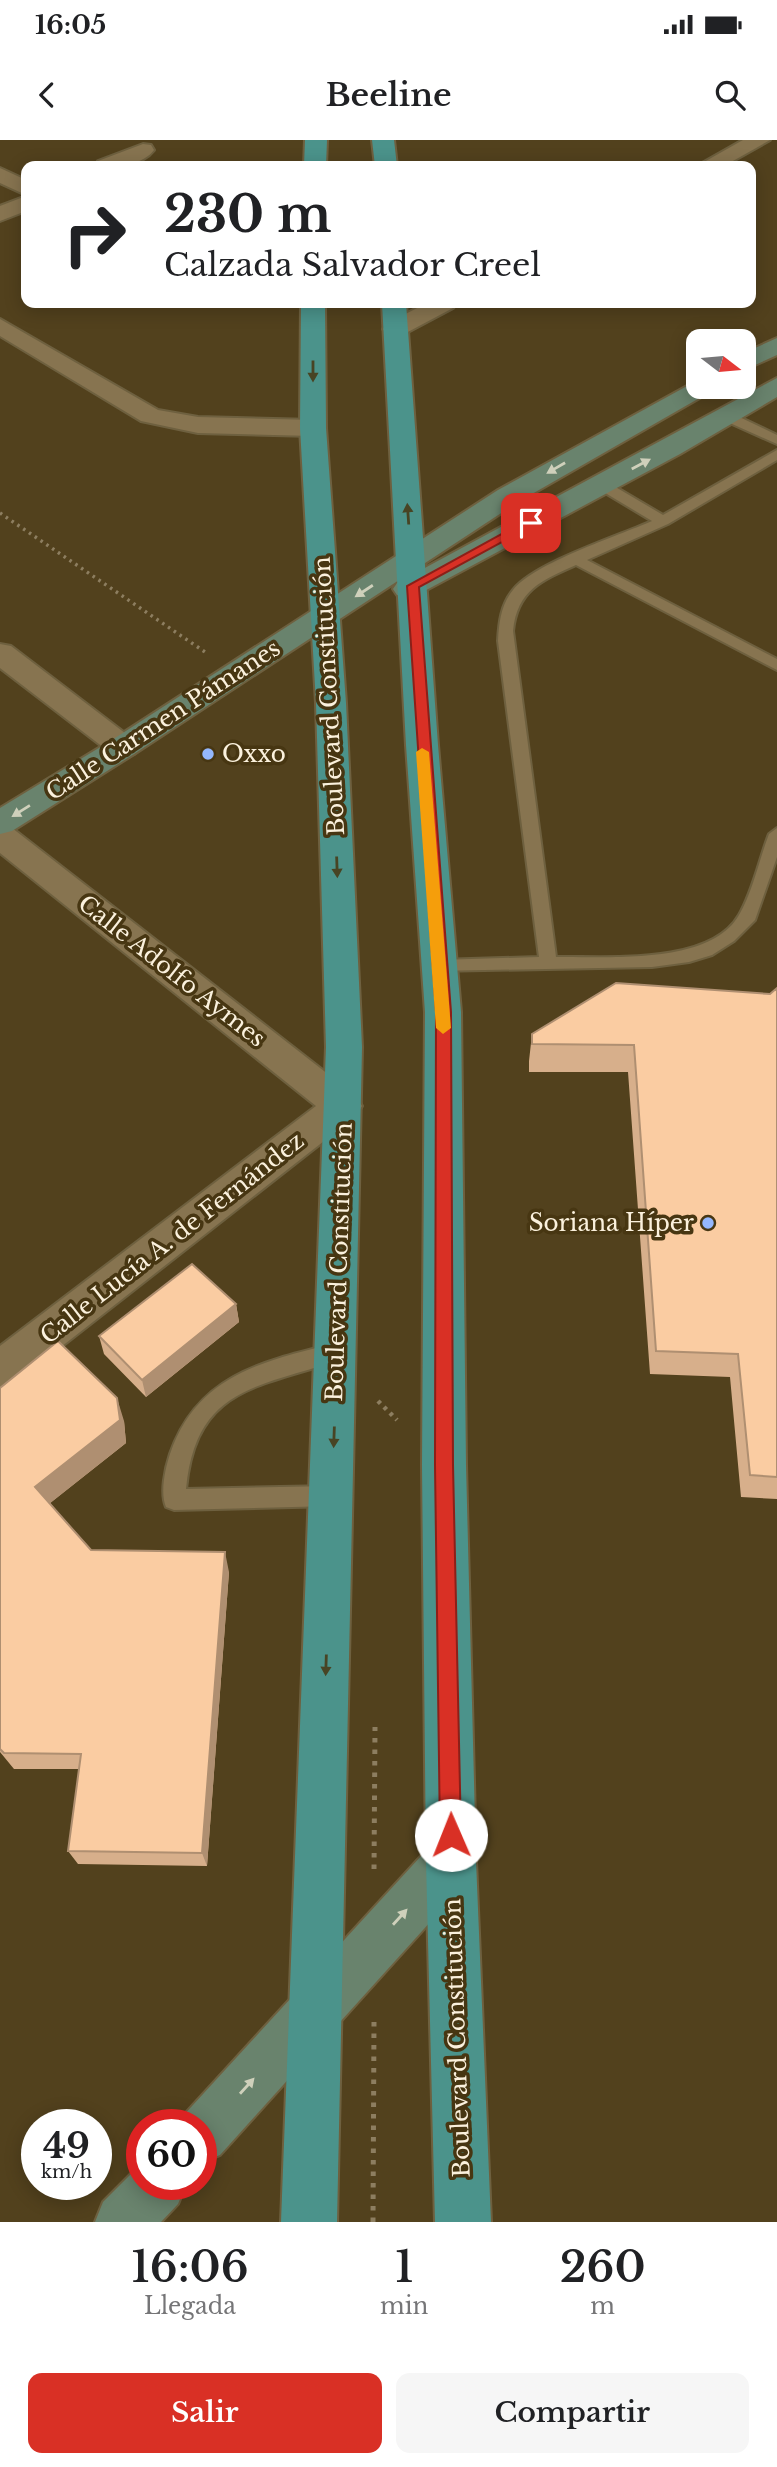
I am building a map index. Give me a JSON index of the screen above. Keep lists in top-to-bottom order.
{
  "streets": {
    "main road": ["Boulevard Constitución", "Calle Carmen Pámanes"],
    "street": ["Calle Adolfo Aymes", "Calle Lucía A. de Fernández"]
  },
  "crossings": [
    ["Boulevard Constitución", "Calle Carmen Pámanes"],
    ["Boulevard Constitución", "Calle Adolfo Aymes"],
    ["Boulevard Constitución", "Calle Lucía A. de Fernández"],
    ["Calle Adolfo Aymes", "Calle Lucía A. de Fernández"]
  ],
  "places": ["Oxxo", "Soriana Híper"],
  "north": "right",
  "page": {
    "status": "16:05",
    "header": "Beeline",
    "turn": ["230 m", "Calzada Salvador Creel"],
    "speed": "49 km/h",
    "limit": "60",
    "eta": [
      "16:06",
      "Llegada",
      "1",
      "min",
      "260",
      "m"
    ],
    "buttons": ["Salir", "Compartir"]
  }
}
